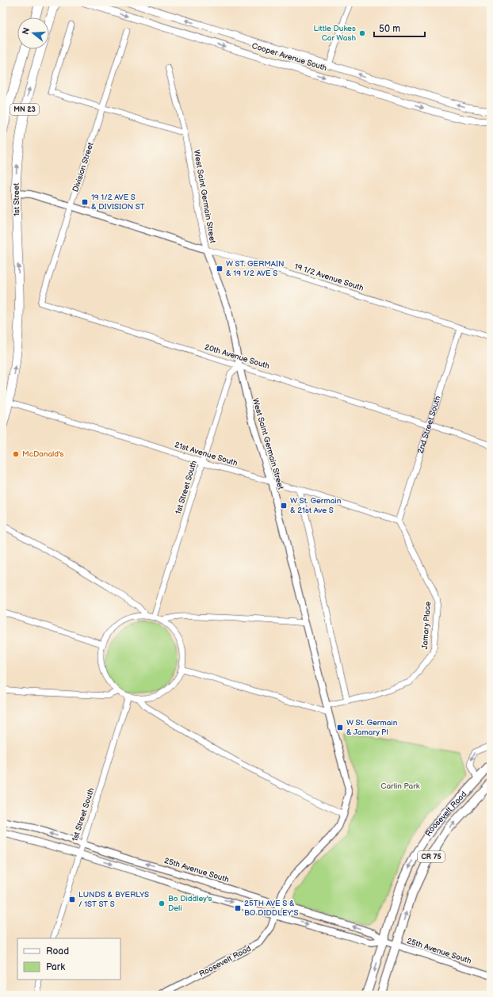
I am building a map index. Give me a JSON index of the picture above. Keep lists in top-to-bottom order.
{
  "streets": {
    "highway": ["MN 23", "1st Street"],
    "main road": ["Cooper Avenue South", "Roosevelt Road", "CR 75"],
    "street": [
      "Division Street",
      "West Saint Germain Street",
      "19 1/2 Avenue South",
      "20th Avenue South",
      "2nd Street South",
      "21st Avenue South",
      "1st Street South",
      "Jamary Place",
      "25th Avenue South"
    ]
  },
  "crossings": [
    ["MN 23", "1st Street"],
    ["MN 23", "21st Avenue South"],
    ["Division Street", "19 1/2 Avenue South"],
    ["Division Street", "20th Avenue South"],
    ["West Saint Germain Street", "19 1/2 Avenue South"],
    ["West Saint Germain Street", "20th Avenue South"],
    ["West Saint Germain Street", "21st Avenue South"],
    ["West Saint Germain Street", "1st Street South"],
    ["West Saint Germain Street", "Jamary Place"],
    ["West Saint Germain Street", "Roosevelt Road"],
    ["West Saint Germain Street", "25th Avenue South"],
    ["1st Street", "19 1/2 Avenue South"],
    ["1st Street", "21st Avenue South"],
    ["19 1/2 Avenue South", "2nd Street South"],
    ["20th Avenue South", "2nd Street South"],
    ["20th Avenue South", "1st Street South"],
    ["2nd Street South", "21st Avenue South"],
    ["2nd Street South", "Jamary Place"],
    ["21st Avenue South", "1st Street South"],
    ["21st Avenue South", "Jamary Place"],
    ["1st Street South", "25th Avenue South"],
    ["Roosevelt Road", "CR 75"],
    ["Roosevelt Road", "25th Avenue South"],
    ["CR 75", "25th Avenue South"]
  ],
  "one_way": ["1st Street"],
  "parks": ["Carlin Park"],
  "places": {
    "other": ["Little Dukes Car Wash", "McDonald's", "Bo Diddley's Deli"],
    "transit": [
      "19 1/2 AVE S & DIVISION ST",
      "W ST. GERMAIN & 19 1/2 AVE S",
      "W St. Germain & 21st Ave S",
      "W St. Germain & Jamary Pl",
      "LUNDS & BYERLYS / 1ST ST S",
      "25TH AVE S & BO DIDDLEY'S"
    ]
  },
  "legend": ["Road", "Park"],
  "scale_bar": "50 m",
  "north": "left"
}
